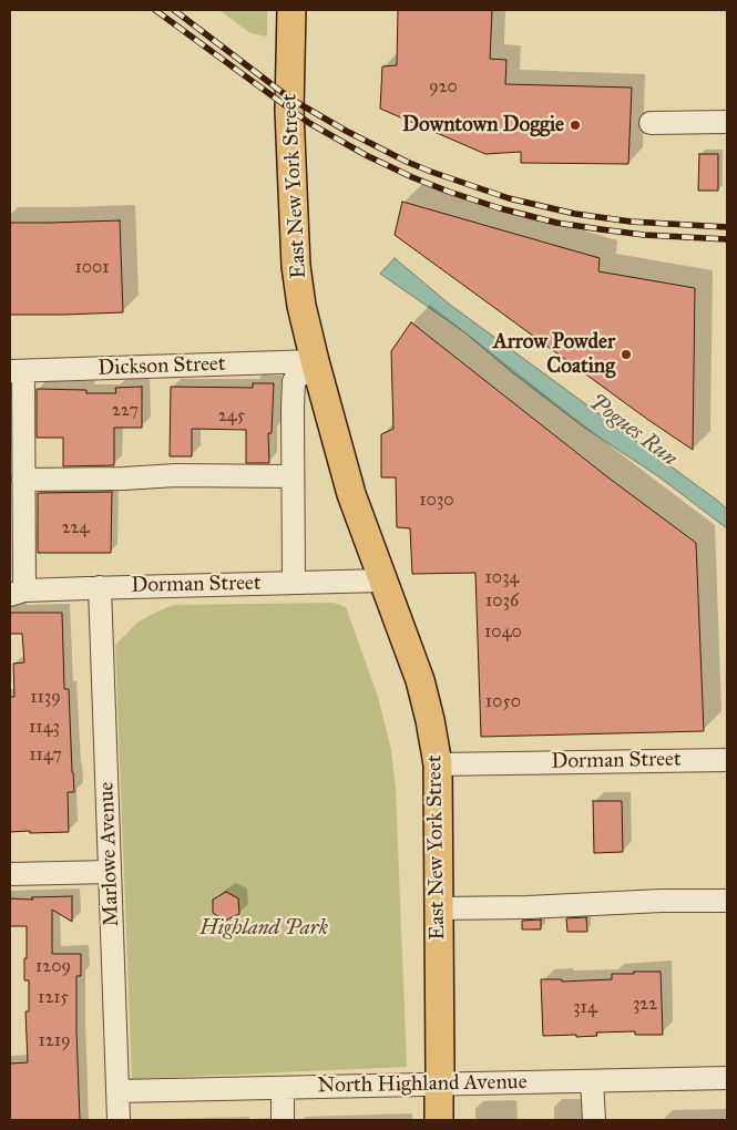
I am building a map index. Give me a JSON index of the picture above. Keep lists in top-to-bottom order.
{
  "streets": {
    "main road": ["East New York Street"],
    "street": [
      "Dickson Street",
      "Dorman Street",
      "Marlowe Avenue",
      "North Highland Avenue"
    ]
  },
  "crossings": [
    ["East New York Street", "Dickson Street"],
    ["East New York Street", "Dorman Street"],
    ["East New York Street", "North Highland Avenue"],
    ["Dorman Street", "Marlowe Avenue"],
    ["Marlowe Avenue", "North Highland Avenue"]
  ],
  "water": ["Pogues Run"],
  "parks": ["Highland Park"],
  "places": ["Downtown Doggie", "Arrow Powder Coating"],
  "house_numbers": [
    "920",
    "1001",
    "227",
    "245",
    "1030",
    "224",
    "1034",
    "1036",
    "1040",
    "1139",
    "1050",
    "1143",
    "1147",
    "1209",
    "1215",
    "322",
    "314",
    "1219"
  ]
}
